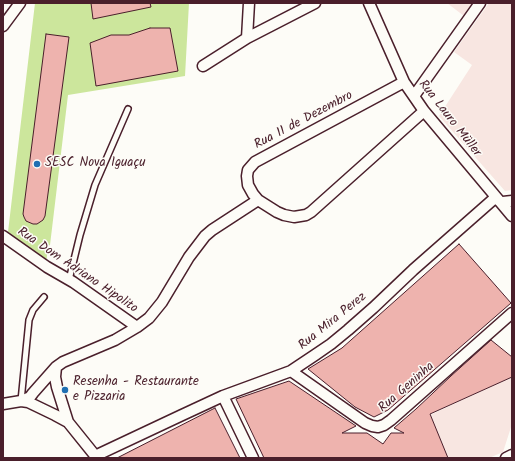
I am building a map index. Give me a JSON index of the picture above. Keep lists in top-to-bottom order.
{
  "streets": {
    "street": [
      "Rua Lauro Müller",
      "Rua 11 de Dezembro",
      "Rua Dom Adriano Hipolito",
      "Rua Mira Perez",
      "Rua Geninha"
    ]
  },
  "crossings": [
    ["Rua Lauro Müller", "Rua 11 de Dezembro"],
    ["Rua Lauro Müller", "Rua Mira Perez"],
    ["Rua Mira Perez", "Rua Geninha"]
  ],
  "places": ["SESC Nova Iguaçu", "Resenha - Restaurante e Pizzaria"]
}
